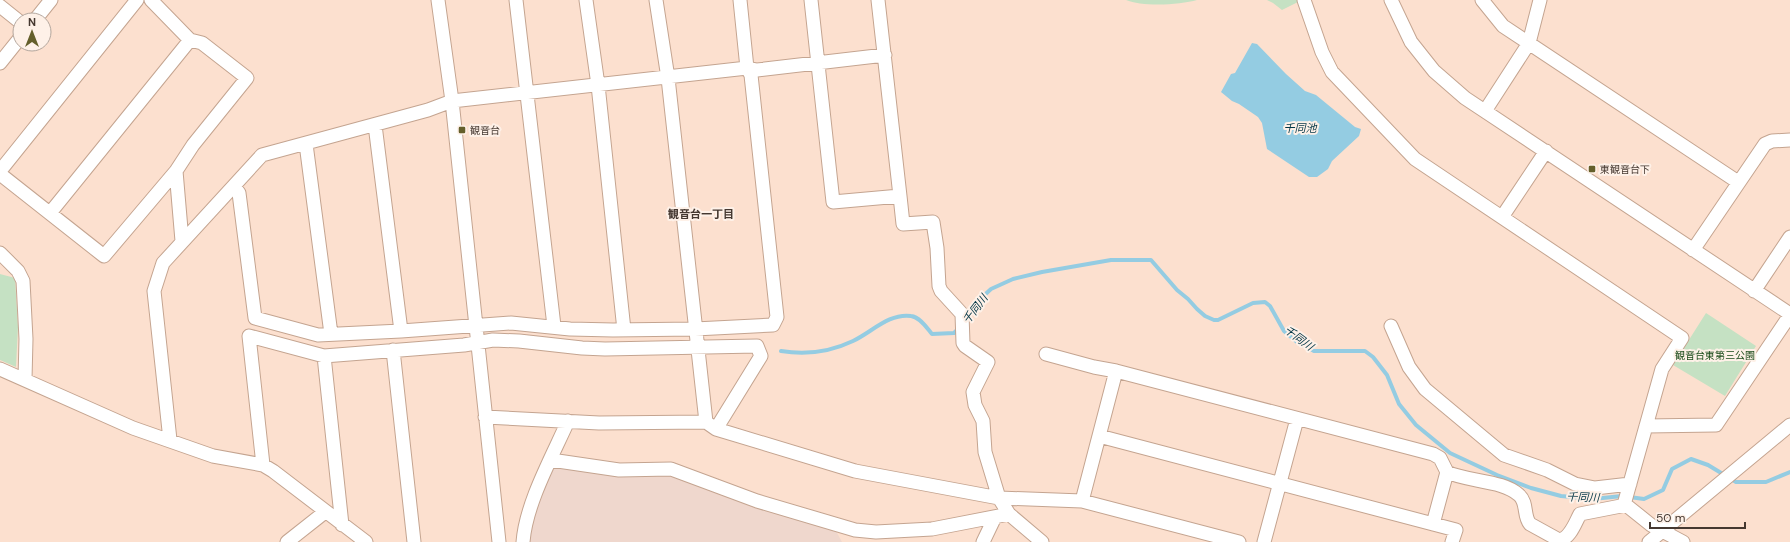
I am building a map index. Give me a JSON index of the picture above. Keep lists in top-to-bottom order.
{
  "districts": ["観音台一丁目"],
  "water": ["千同池", "千同川"],
  "parks": ["観音台東第三公園"],
  "places": {
    "transit": ["観音台", "東観音台下"]
  },
  "scale_bar": "50 m",
  "north": "top"
}
